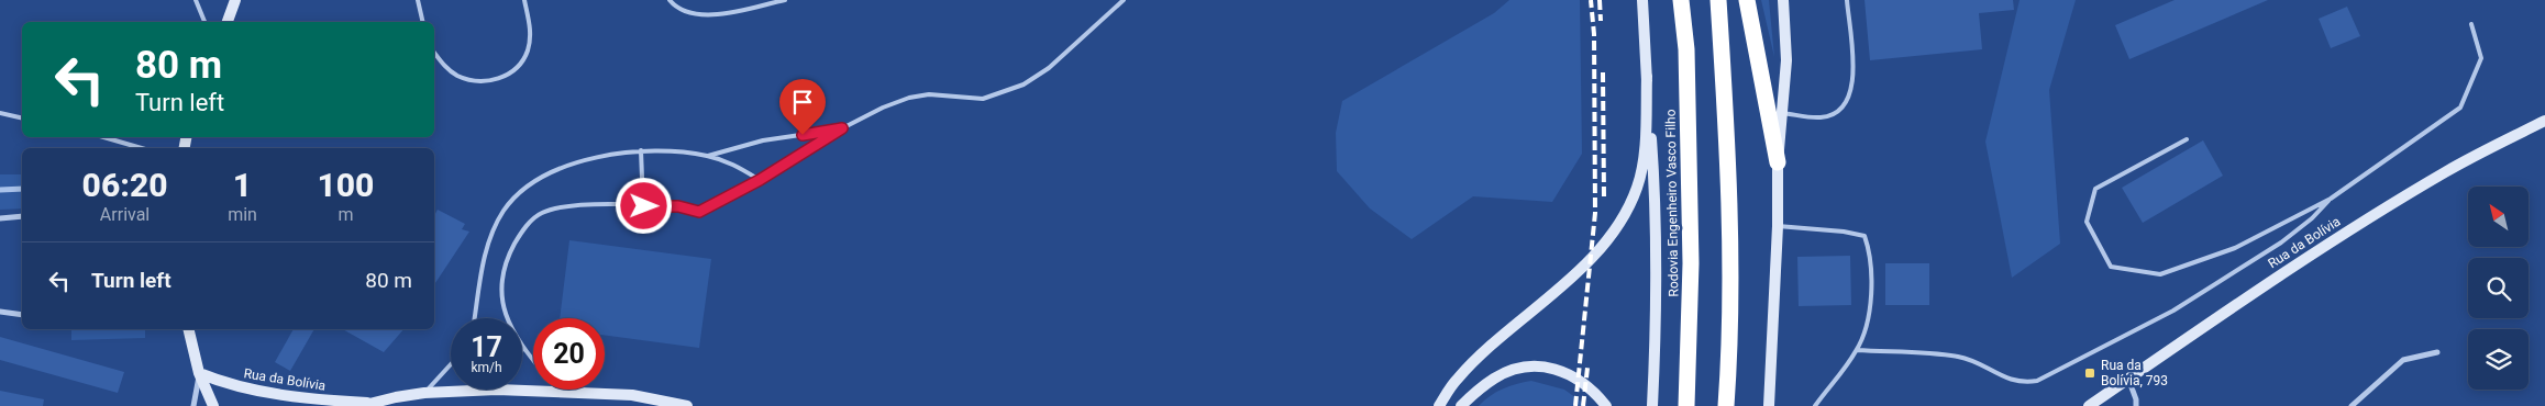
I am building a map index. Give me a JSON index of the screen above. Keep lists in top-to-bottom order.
{
  "streets": {
    "highway": ["Rodovia Engenheiro Vasco Filho"],
    "main road": ["Rua da Bolívia"]
  },
  "places": {
    "transit": ["Rua da Bolívia, 793"]
  },
  "north": "top left",
  "page": {
    "turn": ["80 m", "Turn left"],
    "eta": [
      "06:20",
      "Arrival",
      "1",
      "min",
      "100",
      "m"
    ],
    "list": [
      {
        "name": "Turn left",
        "value": "80 m"
      }
    ],
    "speed": "17 km/h",
    "limit": "20"
  }
}
